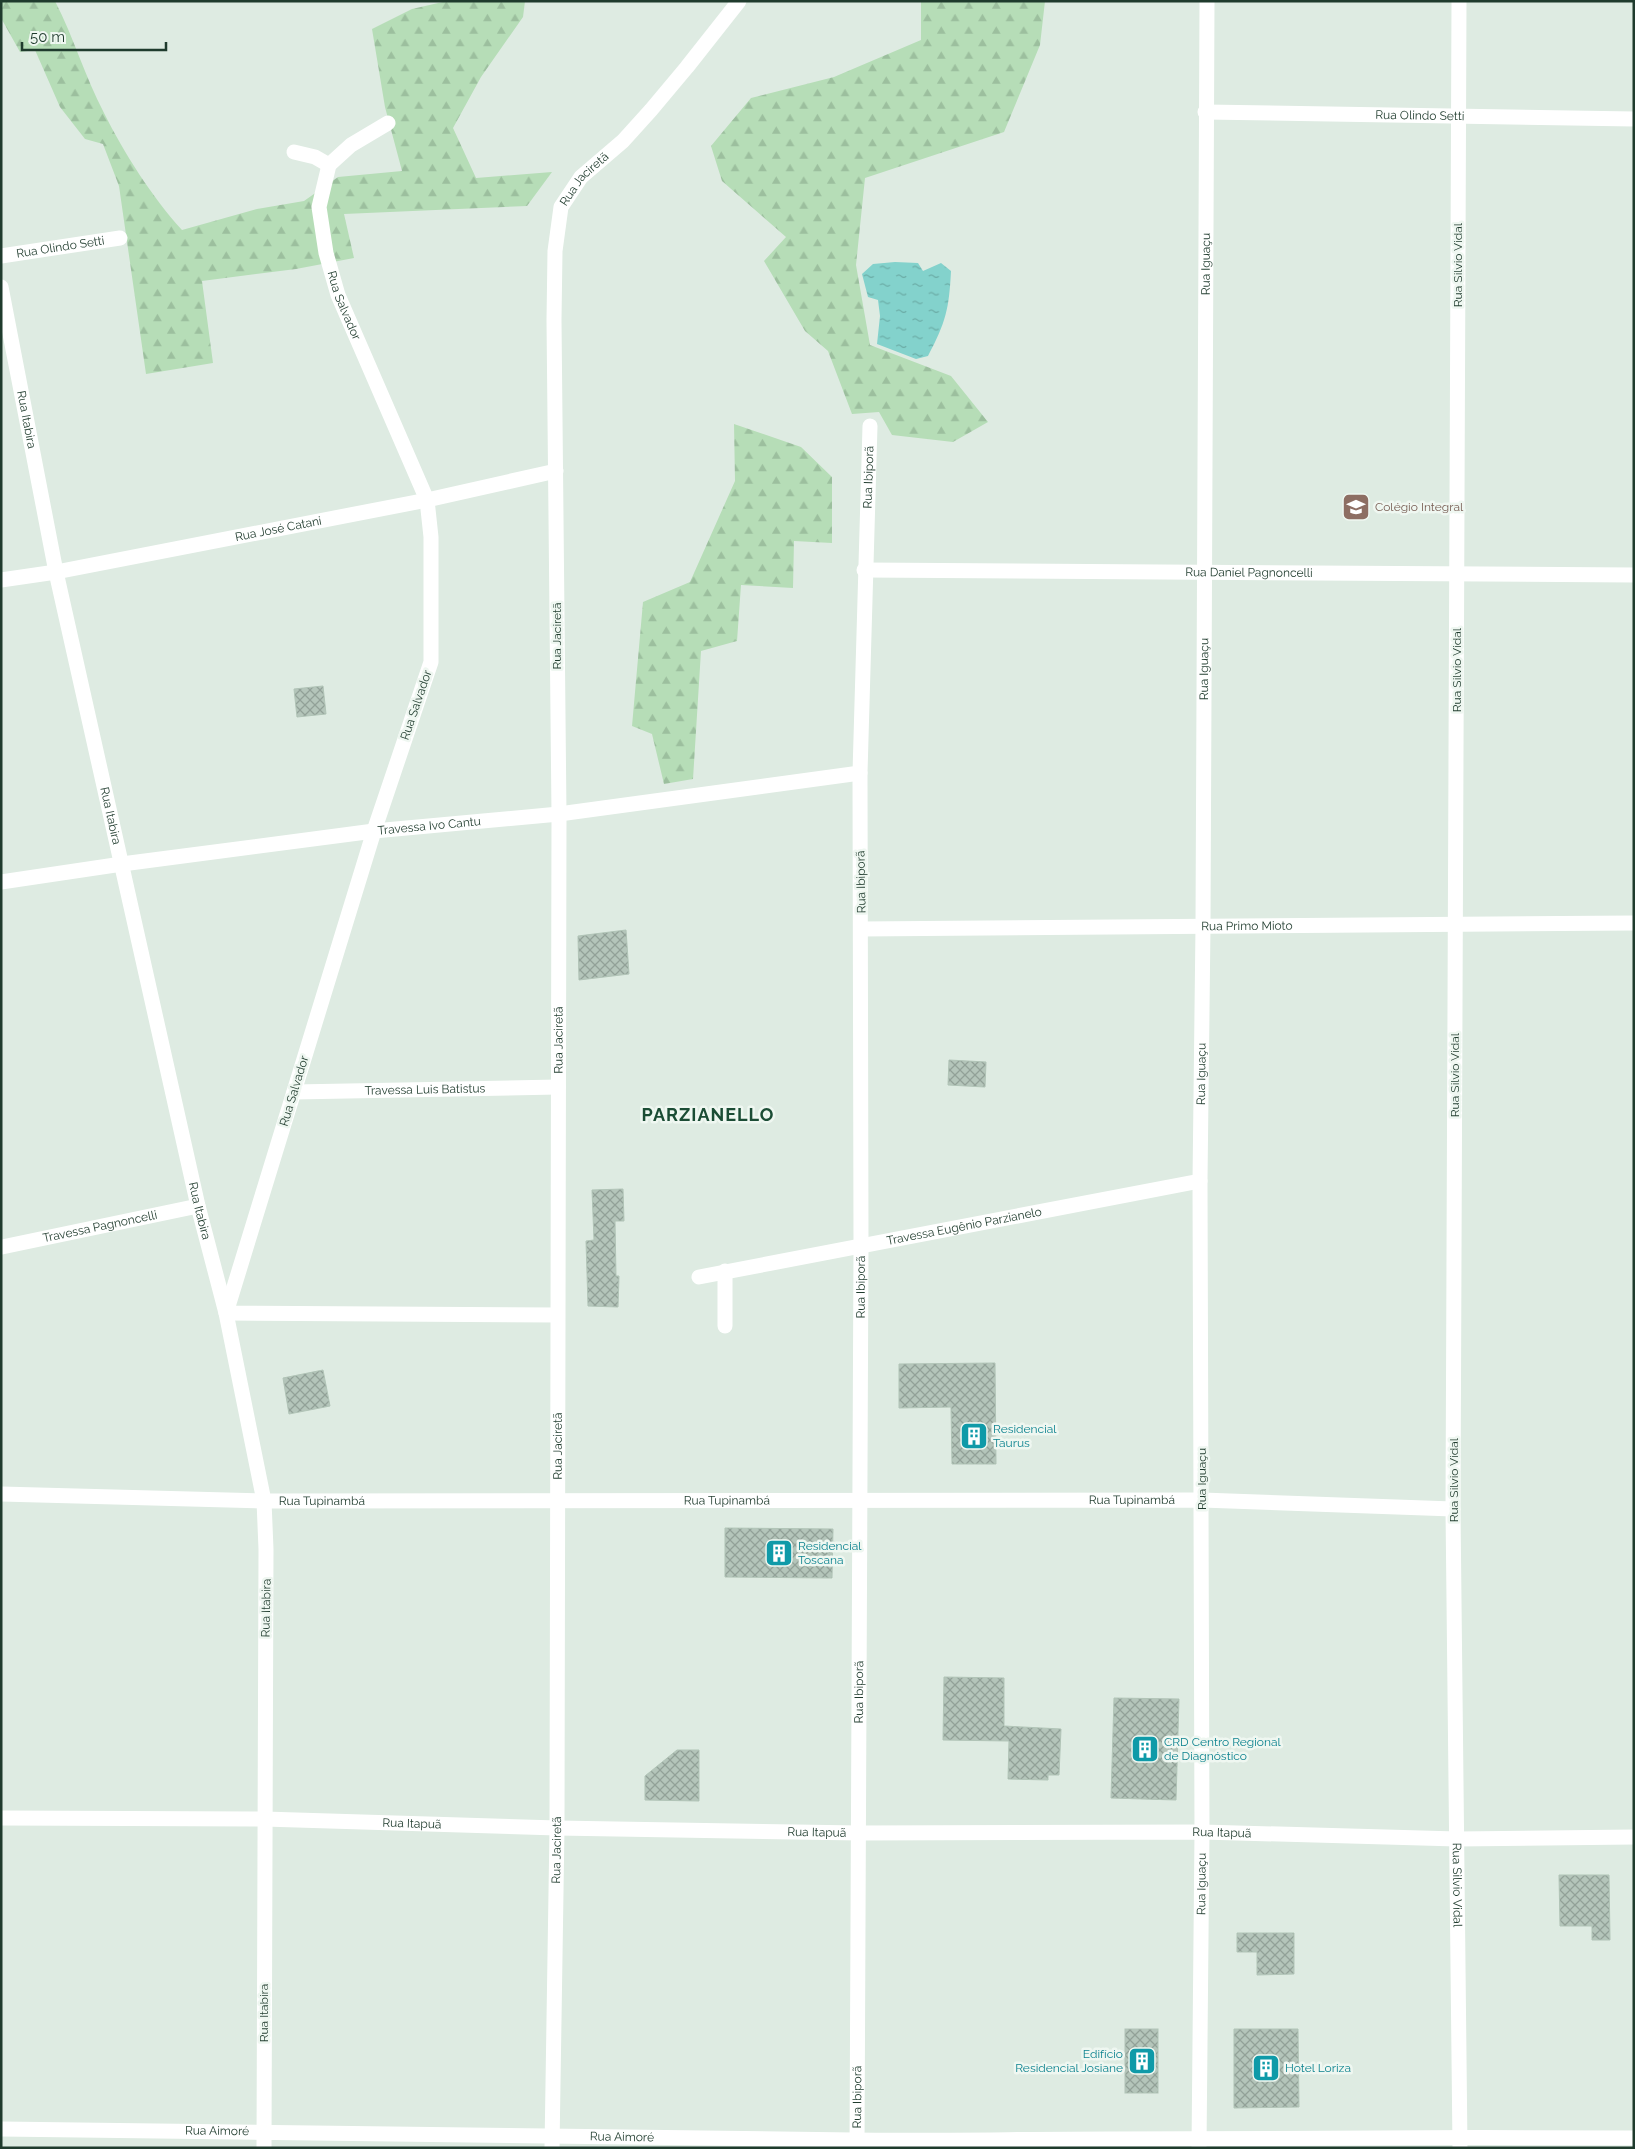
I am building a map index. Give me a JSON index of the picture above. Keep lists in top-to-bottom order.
{
  "streets": {
    "street": [
      "Rua Olindo Setti",
      "Rua Jaciretã",
      "Rua Iguaçu",
      "Rua Silvio Vidal",
      "Rua Salvador",
      "Rua Itabira",
      "Rua Ibiporã",
      "Rua José Catani",
      "Rua Daniel Pagnoncelli",
      "Travessa Ivo Cantu",
      "Rua Primo Mioto",
      "Travessa Luis Batistus",
      "Travessa Pagnoncelli",
      "Travessa Eugênio Parzianelo",
      "Rua Tupinambá",
      "Rua Itapuã",
      "Rua Aimoré"
    ]
  },
  "crossings": [
    ["Rua Olindo Setti", "Rua Iguaçu"],
    ["Rua Olindo Setti", "Rua Silvio Vidal"],
    ["Rua Jaciretã", "Rua José Catani"],
    ["Rua Jaciretã", "Travessa Ivo Cantu"],
    ["Rua Jaciretã", "Travessa Luis Batistus"],
    ["Rua Jaciretã", "Rua Tupinambá"],
    ["Rua Jaciretã", "Rua Itapuã"],
    ["Rua Jaciretã", "Rua Aimoré"],
    ["Rua Iguaçu", "Rua Daniel Pagnoncelli"],
    ["Rua Iguaçu", "Rua Primo Mioto"],
    ["Rua Iguaçu", "Travessa Eugênio Parzianelo"],
    ["Rua Iguaçu", "Rua Tupinambá"],
    ["Rua Iguaçu", "Rua Itapuã"],
    ["Rua Iguaçu", "Rua Aimoré"],
    ["Rua Silvio Vidal", "Rua Daniel Pagnoncelli"],
    ["Rua Silvio Vidal", "Rua Primo Mioto"],
    ["Rua Silvio Vidal", "Rua Tupinambá"],
    ["Rua Silvio Vidal", "Rua Itapuã"],
    ["Rua Silvio Vidal", "Rua Aimoré"],
    ["Rua Salvador", "Rua Itabira"],
    ["Rua Salvador", "Rua José Catani"],
    ["Rua Salvador", "Travessa Ivo Cantu"],
    ["Rua Salvador", "Travessa Luis Batistus"],
    ["Rua Itabira", "Rua José Catani"],
    ["Rua Itabira", "Travessa Ivo Cantu"],
    ["Rua Itabira", "Travessa Pagnoncelli"],
    ["Rua Itabira", "Rua Tupinambá"],
    ["Rua Itabira", "Rua Itapuã"],
    ["Rua Itabira", "Rua Aimoré"],
    ["Rua Ibiporã", "Rua Daniel Pagnoncelli"],
    ["Rua Ibiporã", "Travessa Ivo Cantu"],
    ["Rua Ibiporã", "Rua Primo Mioto"],
    ["Rua Ibiporã", "Travessa Eugênio Parzianelo"],
    ["Rua Ibiporã", "Rua Tupinambá"],
    ["Rua Ibiporã", "Rua Itapuã"],
    ["Rua Ibiporã", "Rua Aimoré"]
  ],
  "districts": ["PARZIANELLO"],
  "places": {
    "school or university": ["Colégio Integral"],
    "building": [
      "Residencial Taurus",
      "Residencial Toscana",
      "CRD Centro Regional de Diagnóstico",
      "Edifício Residencial Josiane",
      "Hotel Loriza"
    ]
  },
  "scale_bar": "50 m"
}
